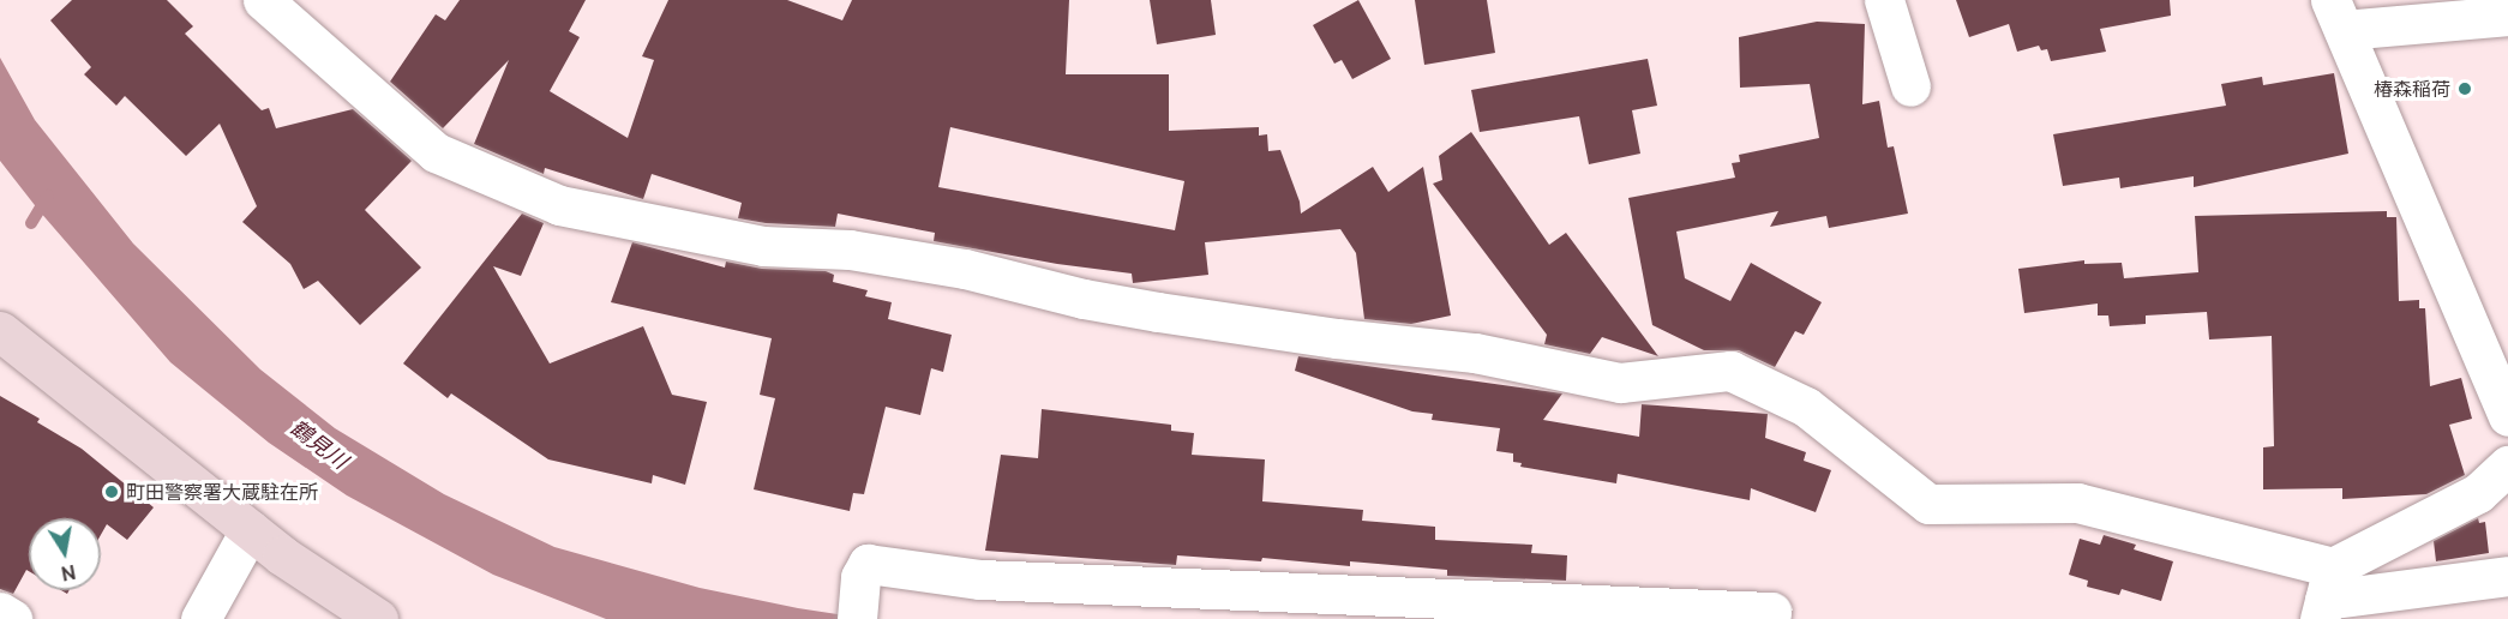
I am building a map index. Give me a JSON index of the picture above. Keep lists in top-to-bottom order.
{
  "water": ["鶴見川"],
  "places": ["椿森稲荷", "町田警察署大蔵駐在所"],
  "north": "bottom"
}
